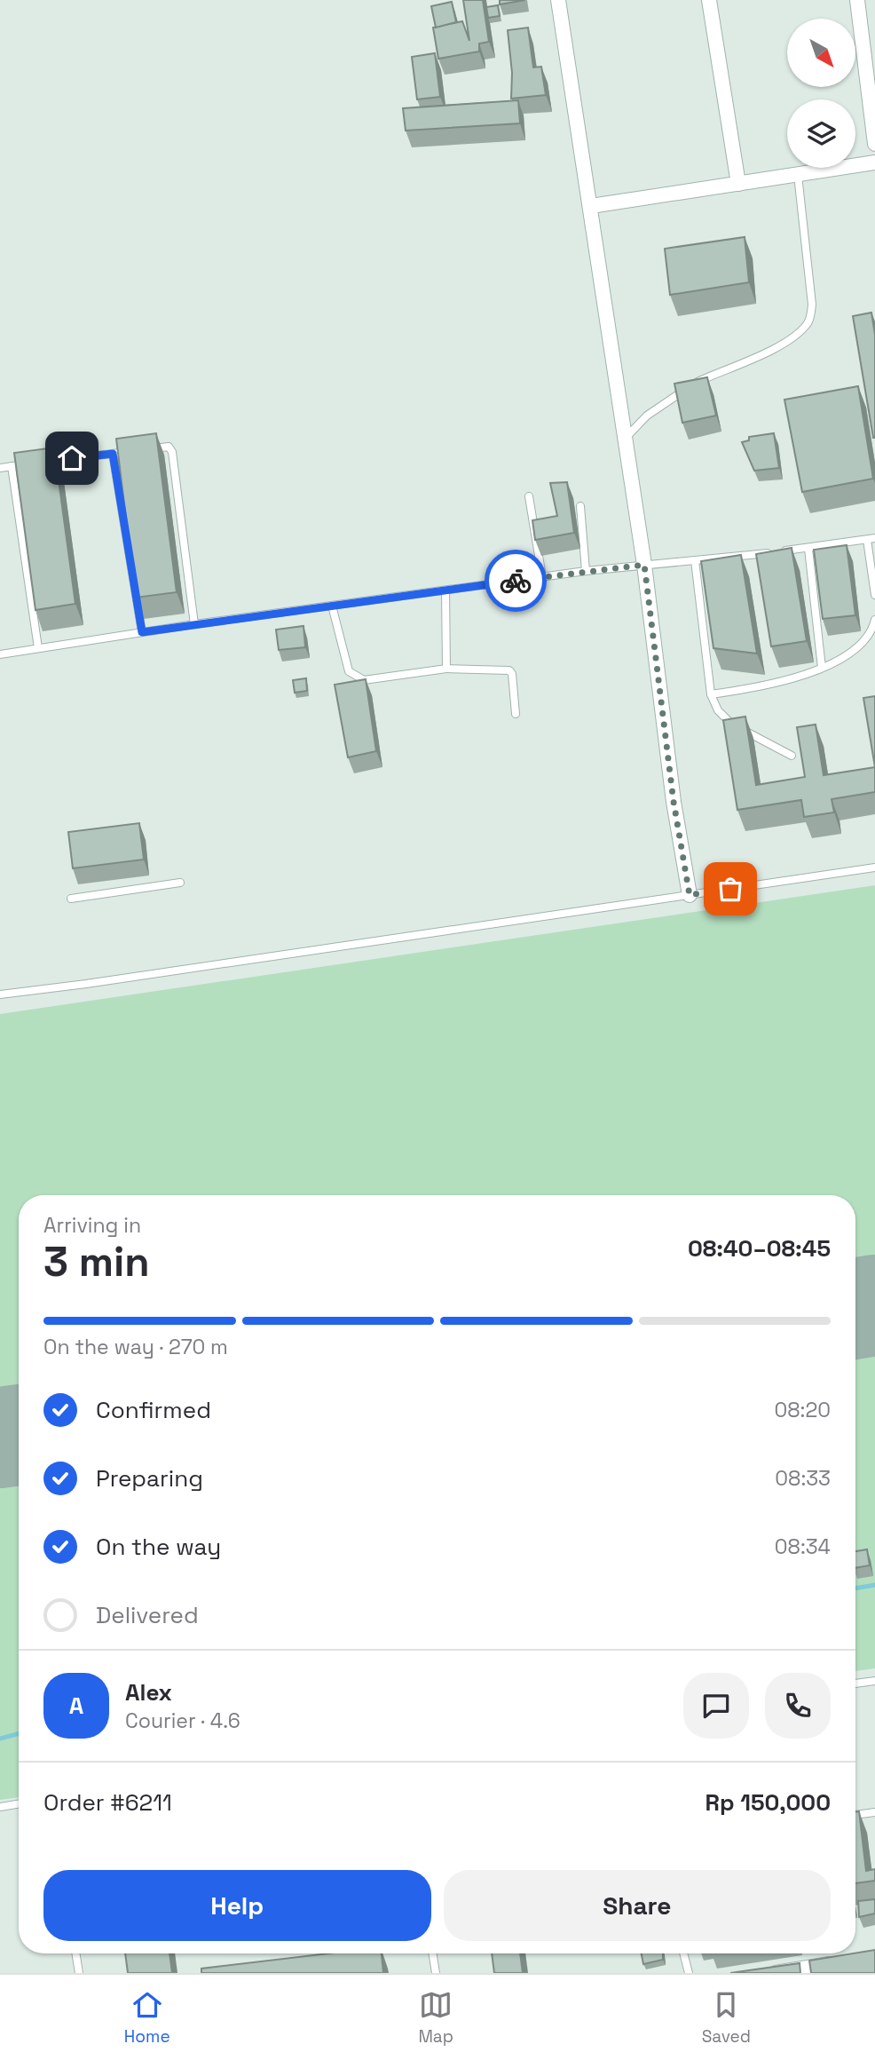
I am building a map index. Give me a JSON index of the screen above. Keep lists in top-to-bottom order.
{
  "north": "bottom right",
  "page": {
    "heading": ["3 min", "Arriving in", "08:40–08:45"],
    "panel": [
      "Alex",
      "Courier · 4.6",
      "Order #6211",
      "Rp 150,000"
    ],
    "bar": "On the way · 270 m",
    "list": [
      ["Confirmed", "08:20"],
      ["Preparing", "08:33"],
      ["On the way", "08:34"],
      "Delivered"
    ],
    "round": "A",
    "buttons": ["Help", "Share"],
    "tabs": ["Home", "Map", "Saved"]
  }
}
